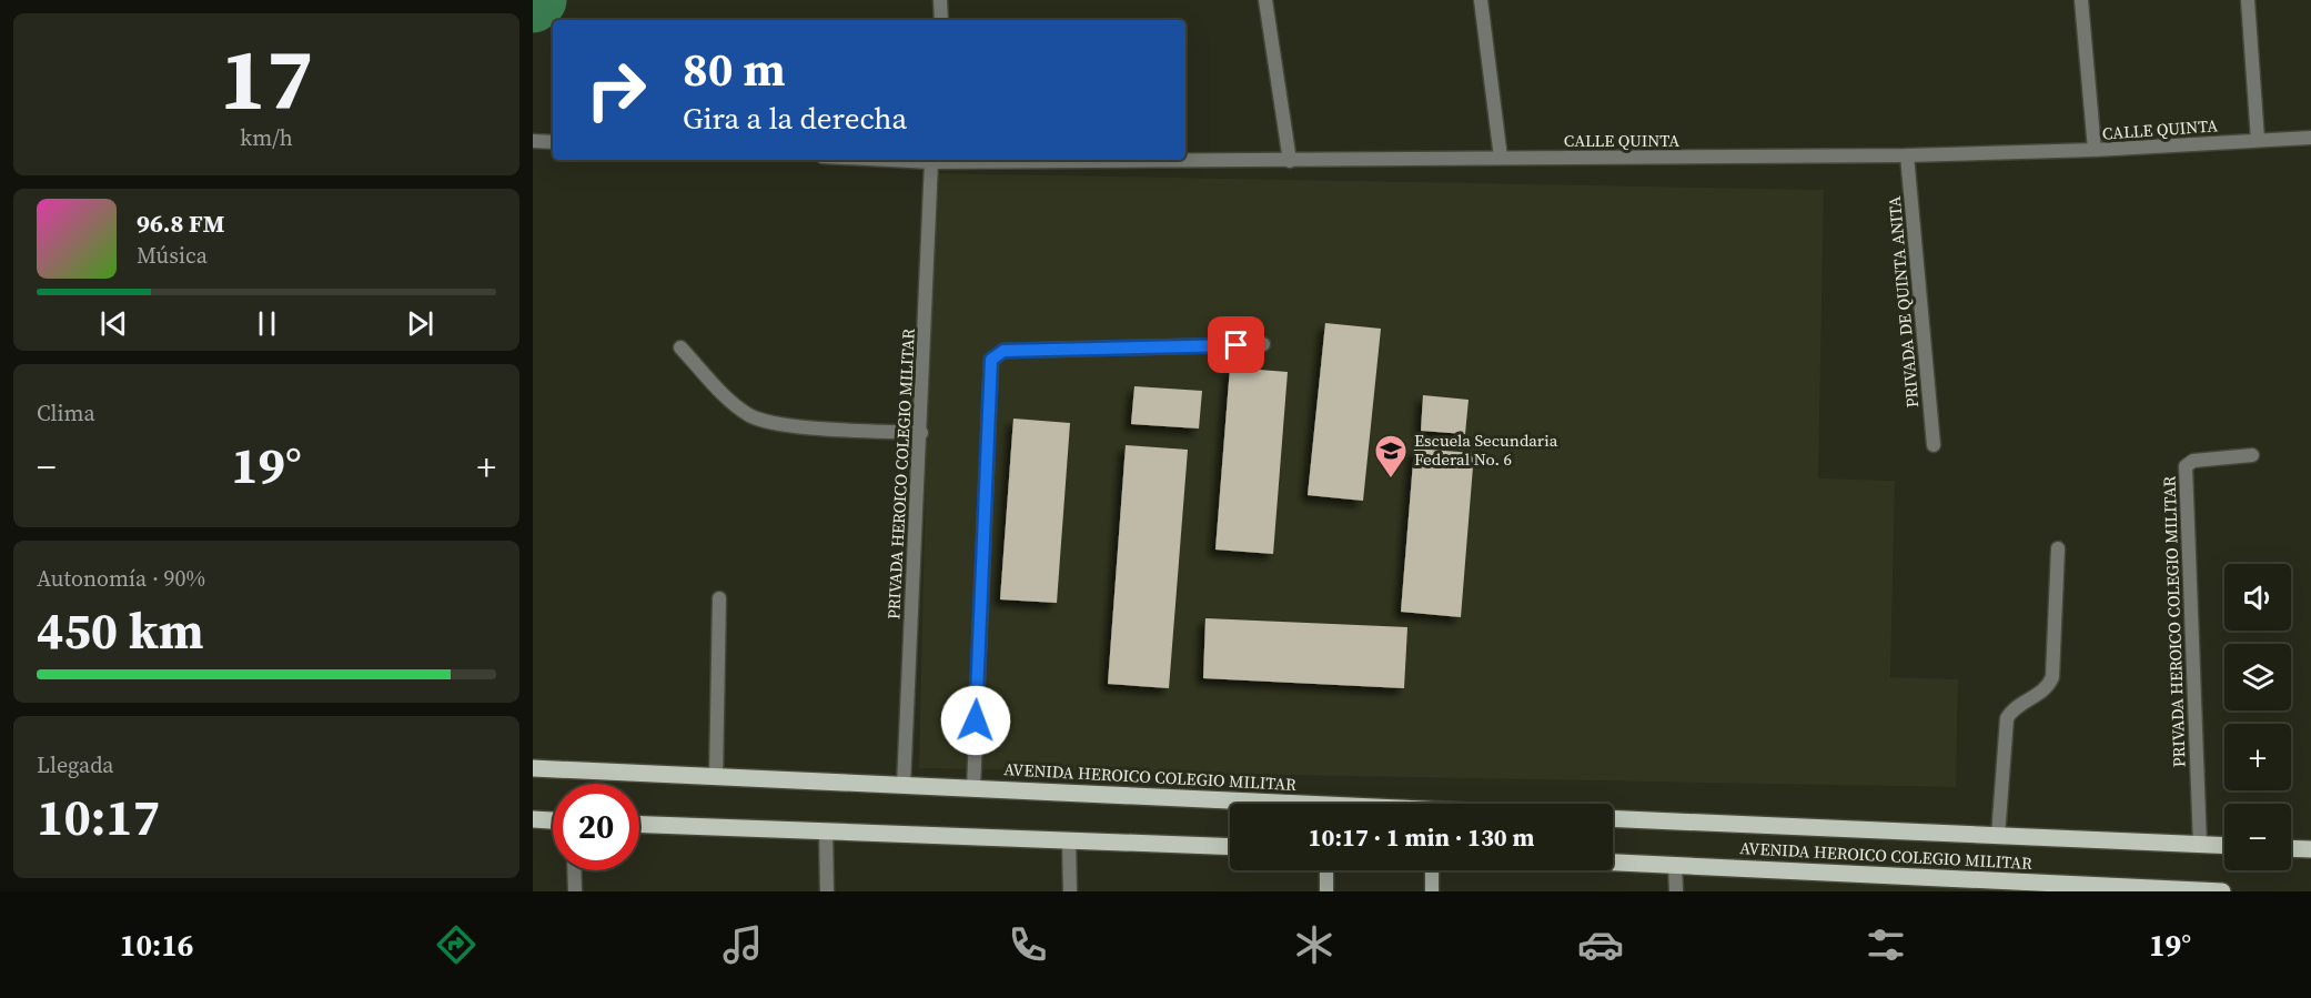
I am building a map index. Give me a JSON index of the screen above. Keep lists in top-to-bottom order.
{
  "streets": {
    "main road": ["AVENIDA HEROICO COLEGIO MILITAR"],
    "street": ["CALLE QUINTA", "PRIVADA DE QUINTA ANITA", "PRIVADA HEROICO COLEGIO MILITAR"]
  },
  "crossings": [
    ["CALLE QUINTA", "PRIVADA DE QUINTA ANITA"],
    ["CALLE QUINTA", "PRIVADA HEROICO COLEGIO MILITAR"],
    ["PRIVADA HEROICO COLEGIO MILITAR", "AVENIDA HEROICO COLEGIO MILITAR"]
  ],
  "places": {
    "school or university": ["Escuela Secundaria Federal No. 6"]
  },
  "page": {
    "tile": [
      ["17", "km/h"],
      "Clima",
      ["Autonomía · 90%", "450 km"],
      ["Llegada", "10:17"]
    ],
    "turn": ["80 m", "Gira a la derecha"],
    "song": ["96.8 FM", "Música"],
    "heat": ["−", "19°", "+"],
    "map_buttons": ["+", "−"],
    "limit": "20",
    "trip": "10:17 · 1 min · 130 m",
    "tabs": ["10:16", "19°"]
  }
}
